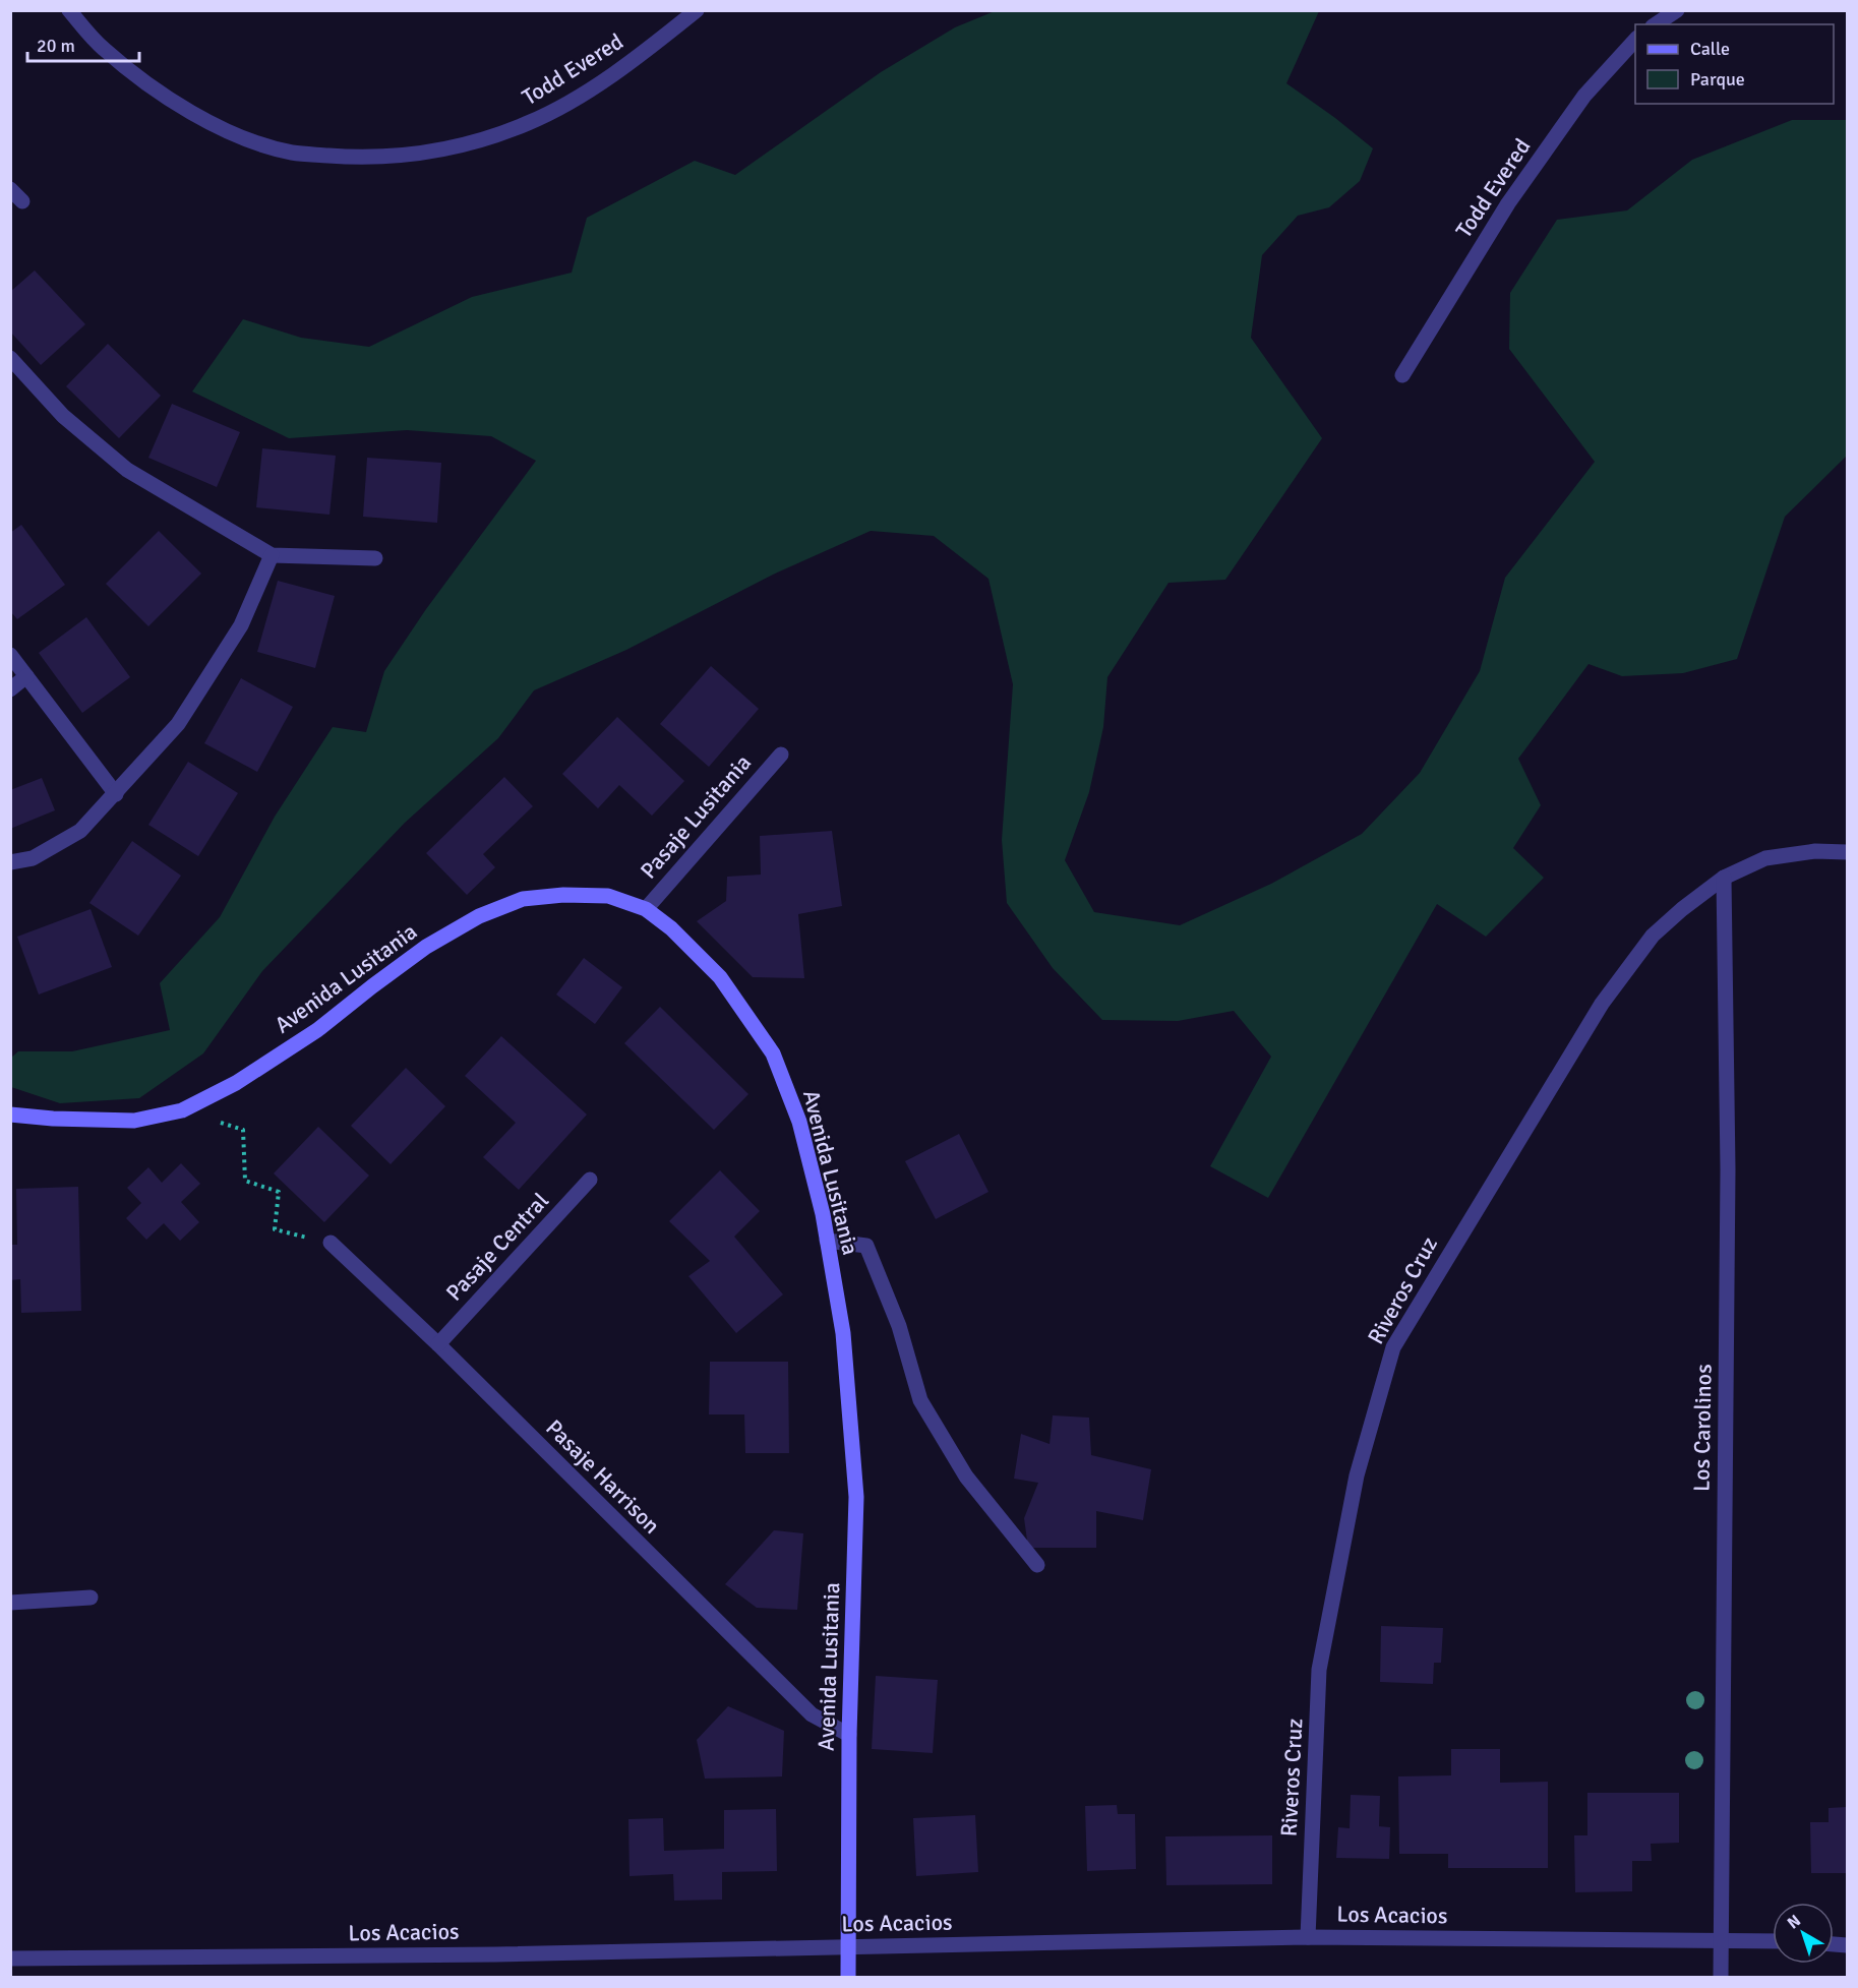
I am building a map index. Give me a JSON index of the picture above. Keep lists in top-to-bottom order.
{
  "streets": {
    "street": [
      "Todd Evered",
      "Pasaje Lusitania",
      "Avenida Lusitania",
      "Pasaje Central",
      "Riveros Cruz",
      "Los Carolinos",
      "Pasaje Harrison",
      "Los Acacios"
    ]
  },
  "crossings": [
    ["Pasaje Lusitania", "Avenida Lusitania"],
    ["Avenida Lusitania", "Pasaje Harrison"],
    ["Avenida Lusitania", "Los Acacios"],
    ["Pasaje Central", "Pasaje Harrison"],
    ["Riveros Cruz", "Los Carolinos"],
    ["Riveros Cruz", "Los Acacios"],
    ["Los Carolinos", "Los Acacios"]
  ],
  "legend": ["Calle", "Parque"],
  "scale_bar": "20 m",
  "north": "top left"
}
